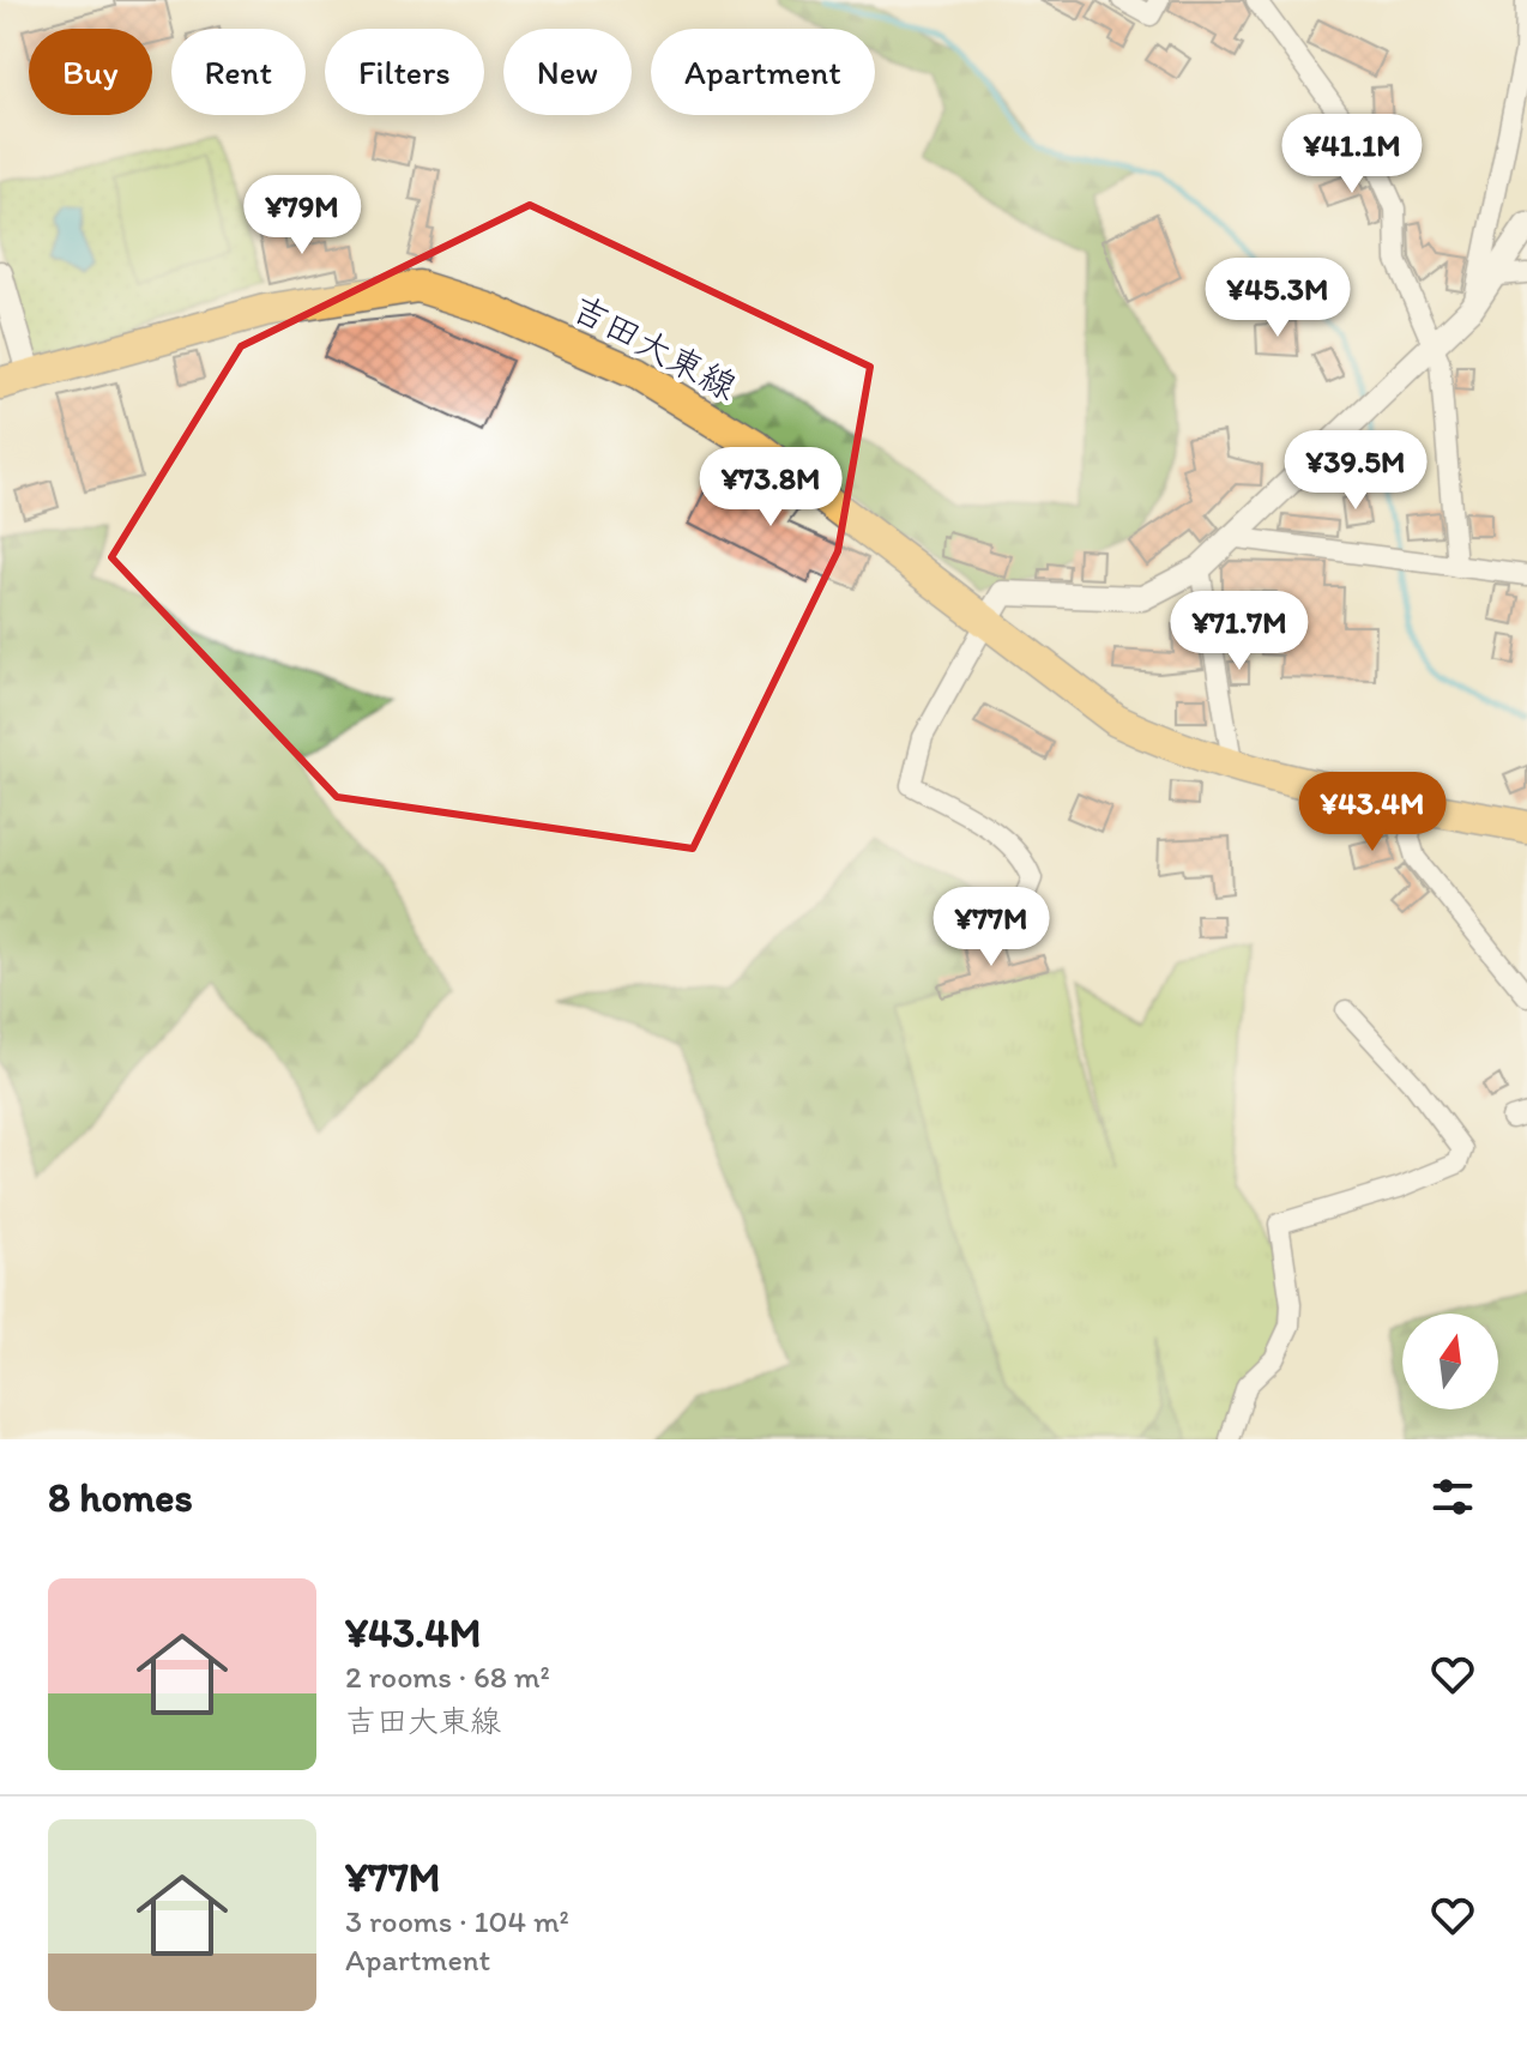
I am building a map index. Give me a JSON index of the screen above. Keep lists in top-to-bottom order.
{
  "streets": {
    "main road": ["吉田大東線"]
  },
  "north": "top",
  "page": {
    "chip": [
      "Buy",
      "Rent",
      "Filters",
      "New",
      "Apartment"
    ],
    "price": [
      "¥41.1M",
      "¥79M",
      "¥45.3M",
      "¥39.5M",
      "¥73.8M",
      "¥71.7M",
      "¥43.4M",
      "¥77M"
    ],
    "heading": "8 homes",
    "list": [
      {
        "name": "¥43.4M",
        "note": "2 rooms · 68 m² · 吉田大東線"
      },
      {
        "name": "¥77M",
        "note": "3 rooms · 104 m² · Apartment"
      }
    ]
  }
}
